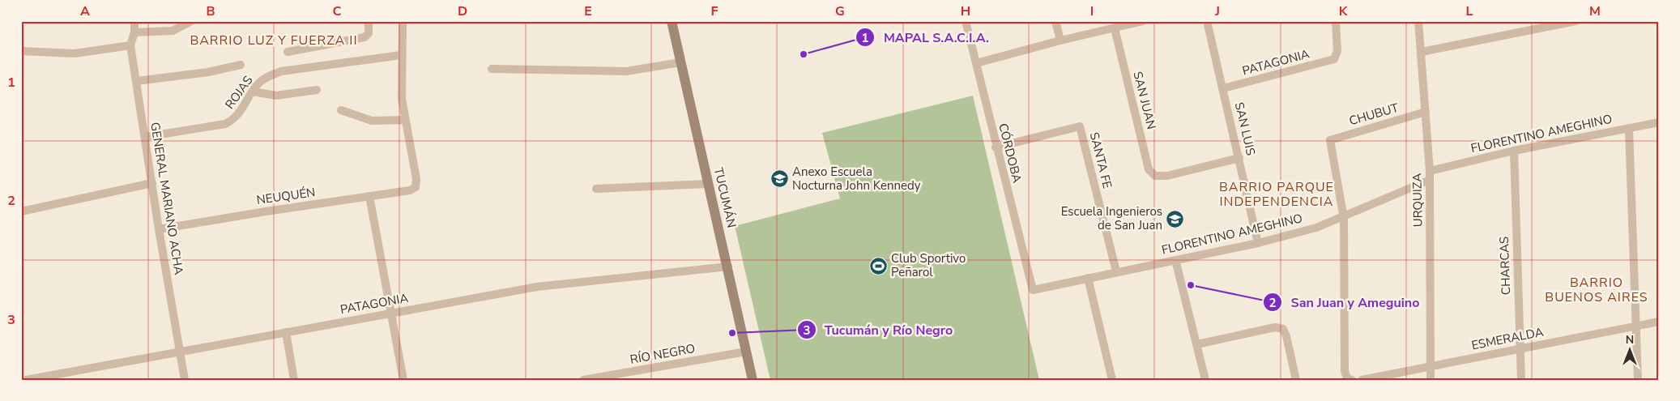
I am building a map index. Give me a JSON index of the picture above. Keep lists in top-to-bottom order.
{
  "streets": {
    "main road": ["TUCUMÁN"],
    "street": [
      "PATAGONIA",
      "ROJAS",
      "SAN JUAN",
      "CHUBUT",
      "SAN LUIS",
      "FLORENTINO AMEGHINO",
      "CÓRDOBA",
      "SANTA FE",
      "NEUQUÉN",
      "GENERAL MARIANO ACHA",
      "URQUIZA",
      "CHARCAS",
      "ESMERALDA",
      "RÍO NEGRO"
    ]
  },
  "crossings": [
    ["PATAGONIA", "SAN LUIS"],
    ["PATAGONIA", "TUCUMÁN"],
    ["PATAGONIA", "GENERAL MARIANO ACHA"],
    ["ROJAS", "GENERAL MARIANO ACHA"],
    ["SAN JUAN", "SAN LUIS"],
    ["CHUBUT", "FLORENTINO AMEGHINO"],
    ["CHUBUT", "URQUIZA"],
    ["SAN LUIS", "FLORENTINO AMEGHINO"],
    ["FLORENTINO AMEGHINO", "CÓRDOBA"],
    ["FLORENTINO AMEGHINO", "SANTA FE"],
    ["FLORENTINO AMEGHINO", "URQUIZA"],
    ["FLORENTINO AMEGHINO", "CHARCAS"],
    ["CÓRDOBA", "SANTA FE"],
    ["NEUQUÉN", "GENERAL MARIANO ACHA"],
    ["TUCUMÁN", "RÍO NEGRO"],
    ["URQUIZA", "ESMERALDA"],
    ["CHARCAS", "ESMERALDA"]
  ],
  "districts": ["BARRIO LUZ Y FUERZA II", "BARRIO PARQUE INDEPENDENCIA", "BARRIO BUENOS AIRES"],
  "places": {
    "other": ["MAPAL S.A.C.I.A.", "San Juan y Ameguino", "Tucumán y Río Negro"],
    "school or university": ["Anexo Escuela Nocturna John Kennedy", "Escuela Ingenieros de San Juan"],
    "sports": ["Club Sportivo Peñarol"]
  },
  "north": "top",
  "grid": {
    "columns": [
      "A",
      "B",
      "C",
      "D",
      "E",
      "F",
      "G",
      "H",
      "I",
      "J",
      "K",
      "L",
      "M"
    ],
    "rows": ["1", "2", "3"]
  }
}
